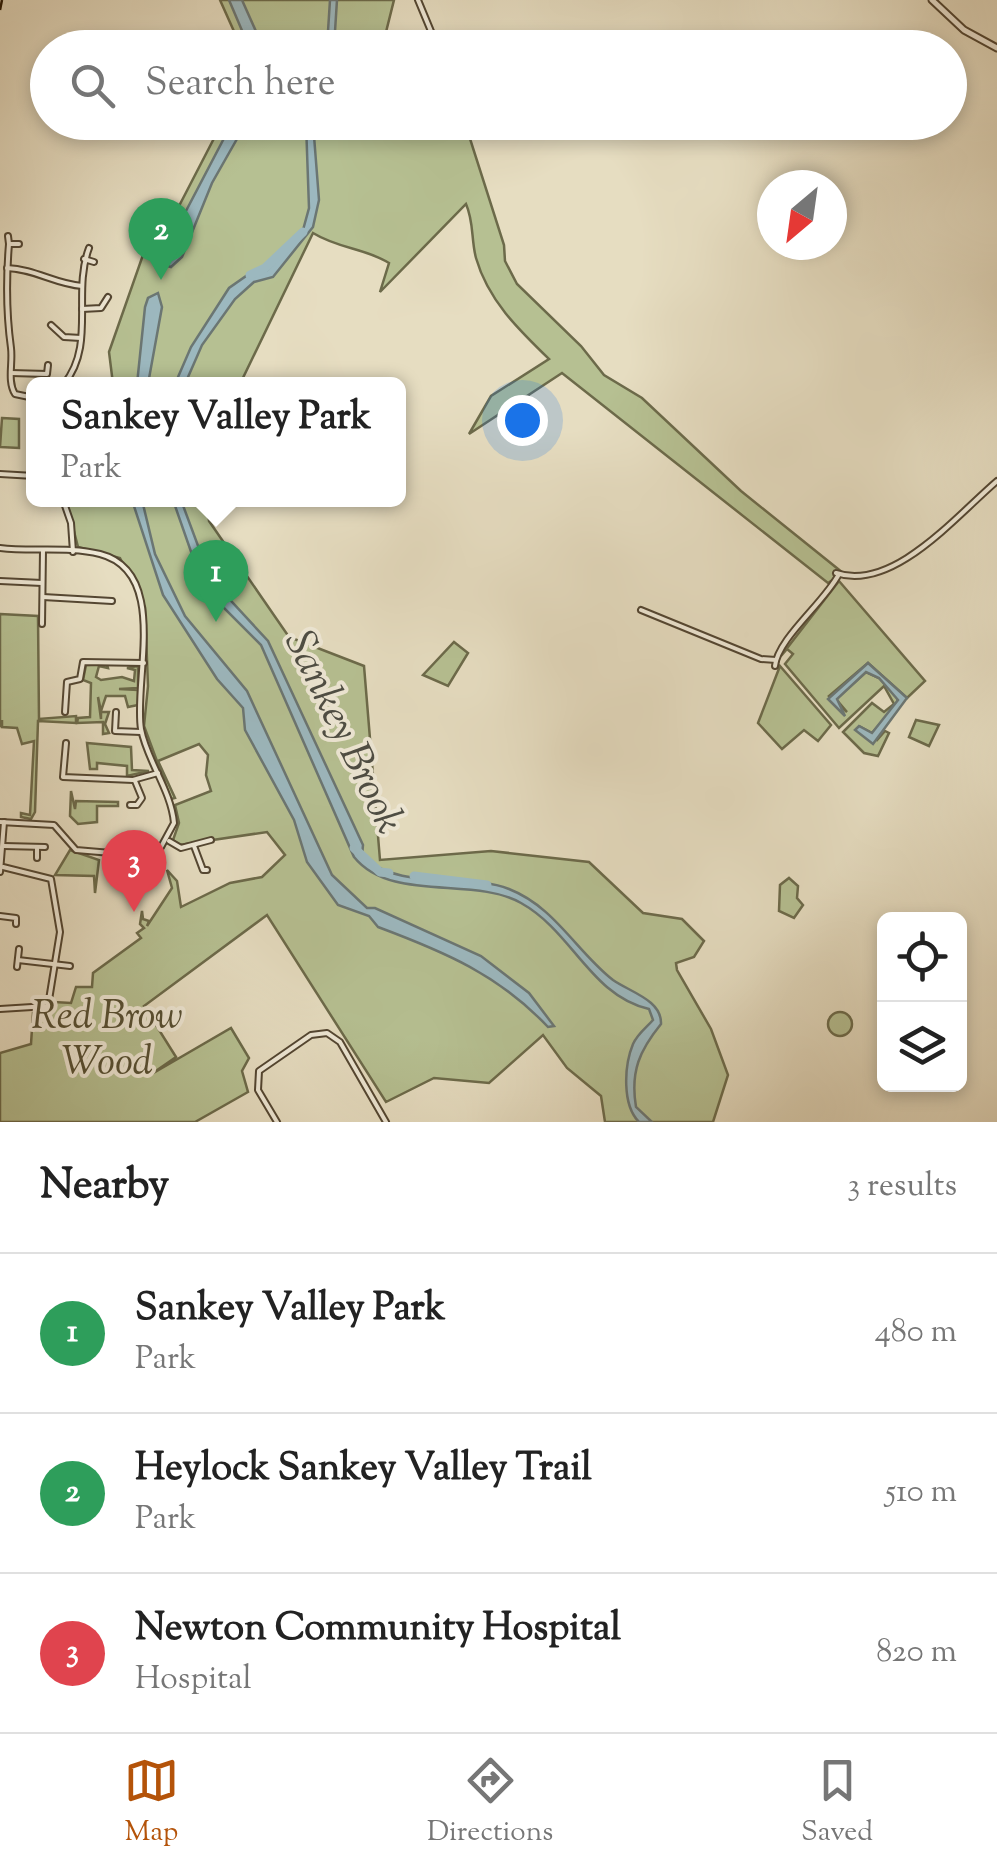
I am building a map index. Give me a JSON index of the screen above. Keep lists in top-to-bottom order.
{
  "water": ["Sankey Brook"],
  "parks": ["Red Brow Wood"],
  "north": "bottom left",
  "page": {
    "search": "Search here",
    "pins": ["2", "1", "3"],
    "popup": ["Sankey Valley Park", "Park"],
    "heading": ["Nearby", "3 results"],
    "list": [
      {
        "mark": "1",
        "name": "Sankey Valley Park",
        "note": "Park",
        "value": "480 m"
      },
      {
        "mark": "2",
        "name": "Heylock Sankey Valley Trail",
        "note": "Park",
        "value": "510 m"
      },
      {
        "mark": "3",
        "name": "Newton Community Hospital",
        "note": "Hospital",
        "value": "820 m"
      }
    ],
    "nav": ["Map", "Directions", "Saved"]
  }
}
